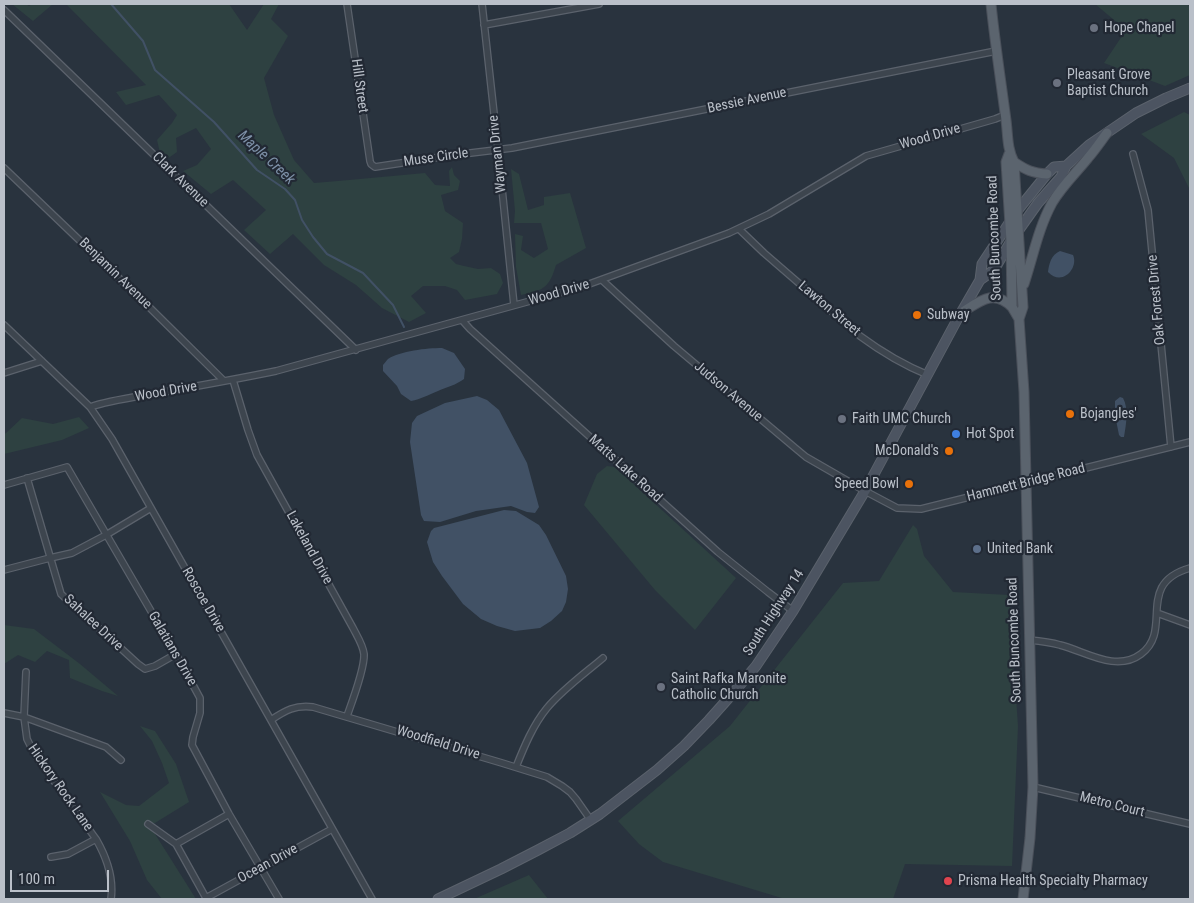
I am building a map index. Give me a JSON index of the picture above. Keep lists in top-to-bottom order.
{
  "streets": {
    "main road": ["South Buncombe Road", "South Highway 14"],
    "street": [
      "Hill Street",
      "Bessie Avenue",
      "Wood Drive",
      "Wayman Drive",
      "Muse Circle",
      "Clark Avenue",
      "Benjamin Avenue",
      "Oak Forest Drive",
      "Lawton Street",
      "Judson Avenue",
      "Matts Lake Road",
      "Hammett Bridge Road",
      "Lakeland Drive",
      "Roscoe Drive",
      "Sahalee Drive",
      "Galatians Drive",
      "Woodfield Drive",
      "Hickory Rock Lane",
      "Metro Court",
      "Ocean Drive"
    ]
  },
  "crossings": [
    ["Hill Street", "Muse Circle"],
    ["Bessie Avenue", "Wayman Drive"],
    ["Bessie Avenue", "Muse Circle"],
    ["Bessie Avenue", "South Buncombe Road"],
    ["Wood Drive", "Wayman Drive"],
    ["Wood Drive", "Clark Avenue"],
    ["Wood Drive", "South Buncombe Road"],
    ["Wood Drive", "Benjamin Avenue"],
    ["Wood Drive", "Lawton Street"],
    ["Wood Drive", "Judson Avenue"],
    ["Wood Drive", "Matts Lake Road"],
    ["Wood Drive", "Lakeland Drive"],
    ["Wood Drive", "Roscoe Drive"],
    ["Wayman Drive", "Muse Circle"],
    ["South Buncombe Road", "Hammett Bridge Road"],
    ["South Buncombe Road", "South Highway 14"],
    ["South Buncombe Road", "Metro Court"],
    ["Oak Forest Drive", "Hammett Bridge Road"],
    ["Lawton Street", "South Highway 14"],
    ["Judson Avenue", "Hammett Bridge Road"],
    ["Judson Avenue", "South Highway 14"],
    ["Matts Lake Road", "South Highway 14"],
    ["Hammett Bridge Road", "South Highway 14"],
    ["Lakeland Drive", "Woodfield Drive"],
    ["Roscoe Drive", "Woodfield Drive"],
    ["Roscoe Drive", "Ocean Drive"],
    ["South Highway 14", "Woodfield Drive"],
    ["Sahalee Drive", "Galatians Drive"],
    ["Galatians Drive", "Ocean Drive"]
  ],
  "water": ["Maple Creek"],
  "places": [
    "Hope Chapel",
    "Pleasant Grove Baptist Church",
    "Subway",
    "Bojangles'",
    "Faith UMC Church",
    "Hot Spot",
    "McDonald's",
    "Speed Bowl",
    "United Bank",
    "Saint Rafka Maronite Catholic Church",
    "Prisma Health Specialty Pharmacy"
  ],
  "scale_bar": "100 m"
}
